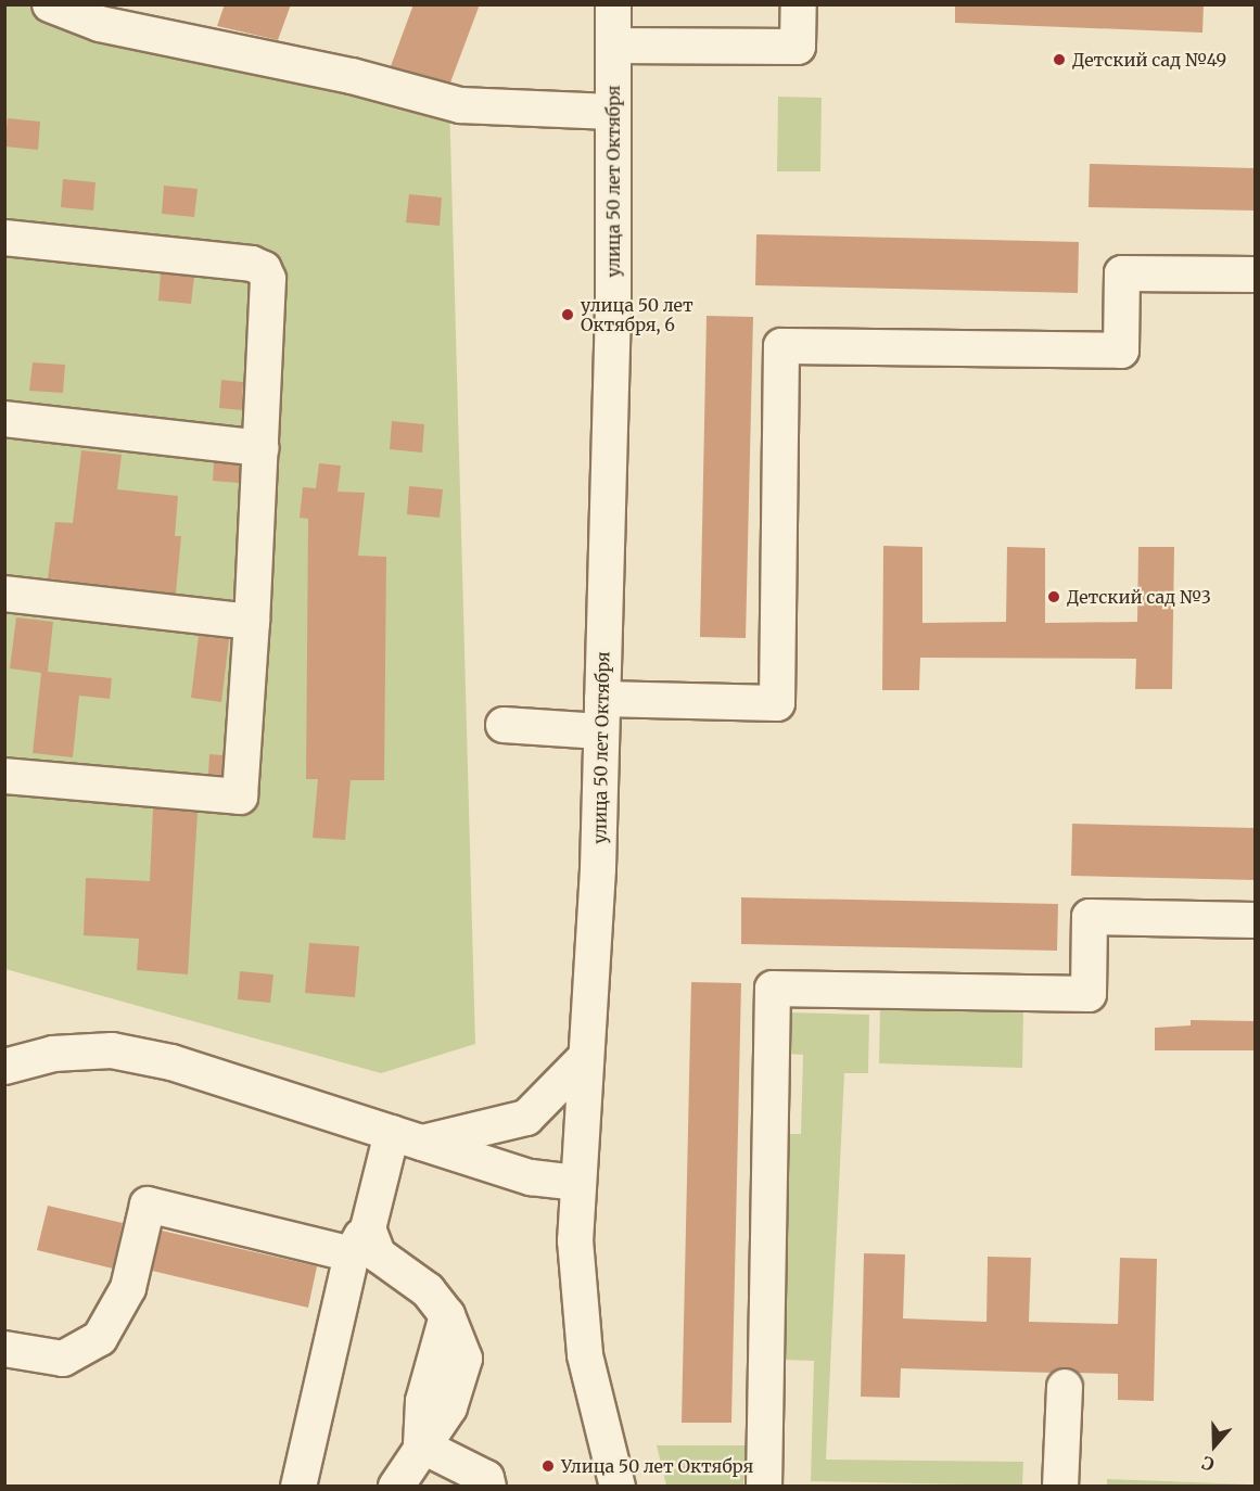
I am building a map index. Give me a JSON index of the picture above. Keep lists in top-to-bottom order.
{
  "streets": {
    "street": ["улица 50 лет Октября"]
  },
  "places": [
    "Детский сад №49",
    "улица 50 лет Октября, 6",
    "Детский сад №3",
    "Улица 50 лет Октября"
  ],
  "north": "bottom"
}
